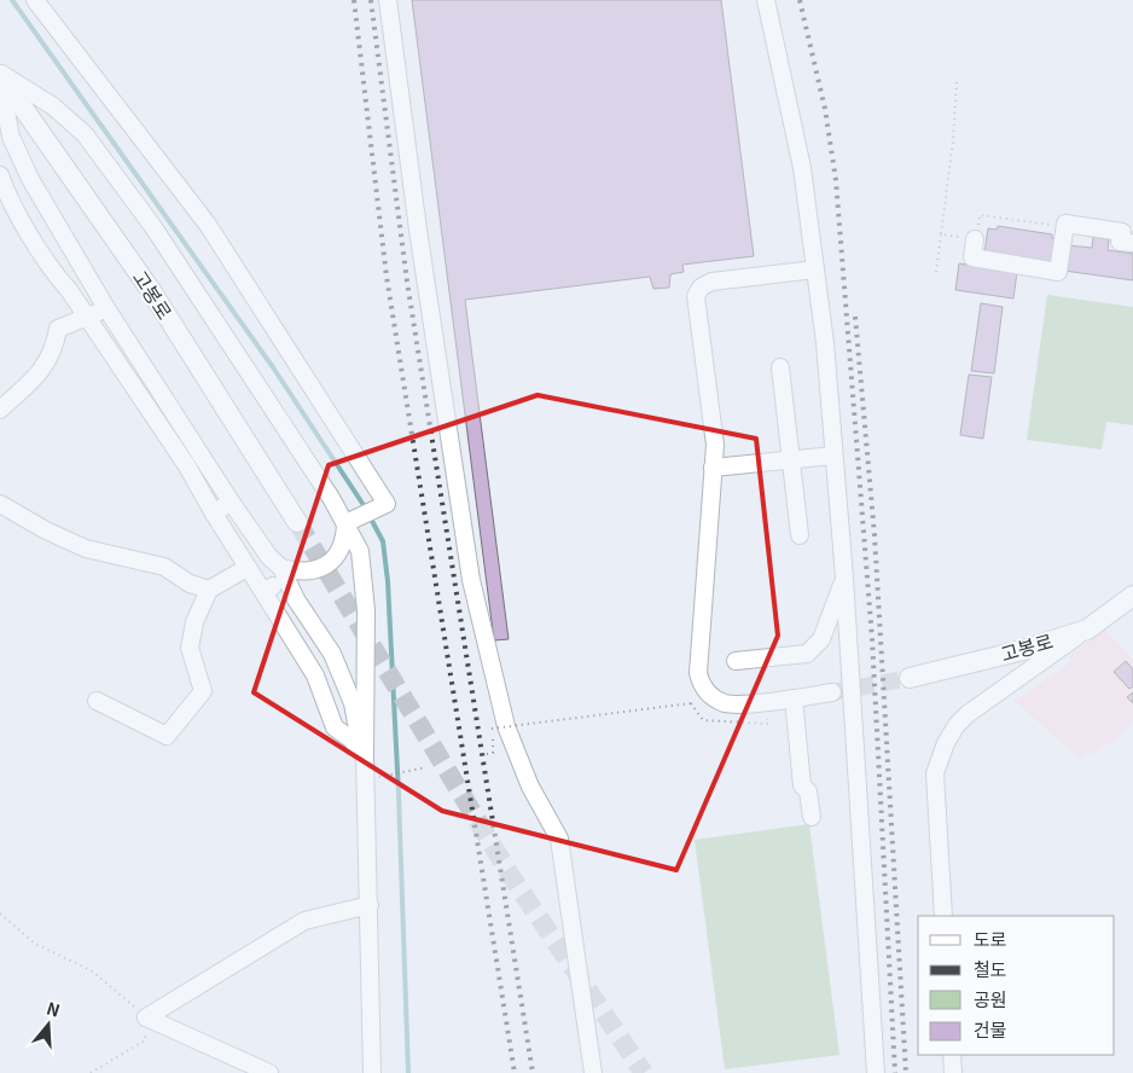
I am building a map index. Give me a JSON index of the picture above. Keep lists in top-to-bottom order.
{
  "streets": {
    "main road": ["고봉로"]
  },
  "legend": [
    "도로",
    "철도",
    "공원",
    "건물"
  ],
  "north": "top"
}
